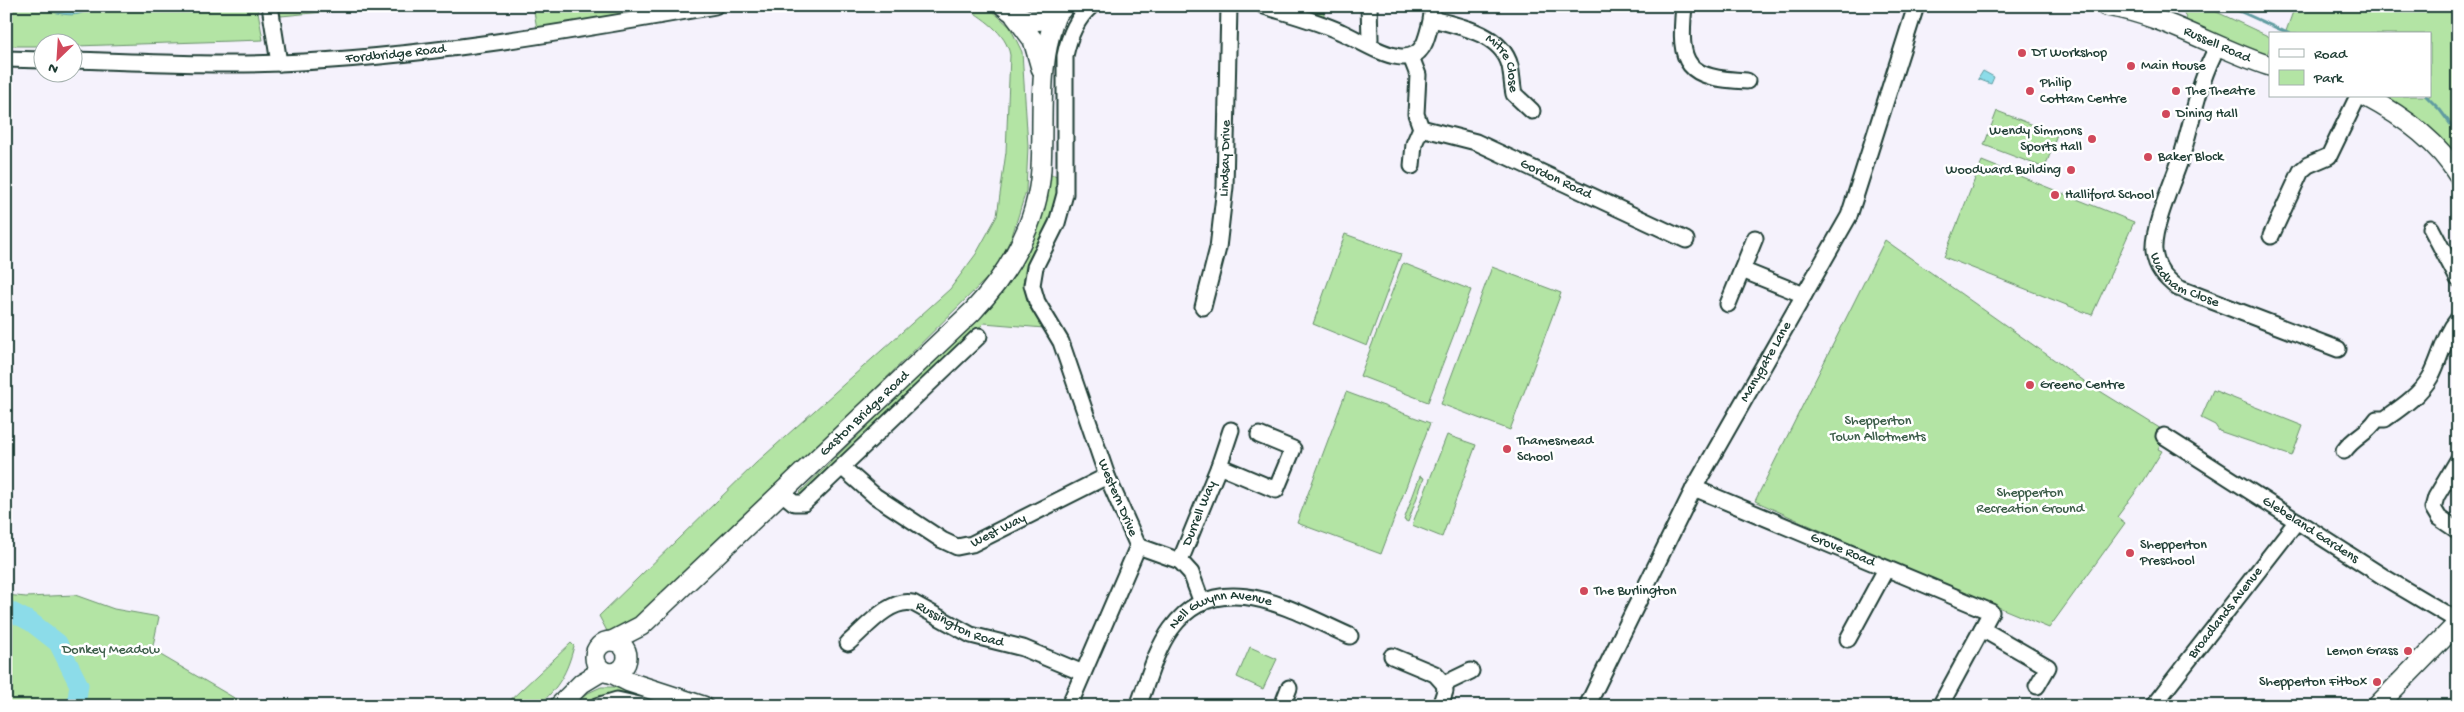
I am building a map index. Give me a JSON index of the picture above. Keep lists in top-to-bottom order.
{
  "streets": {
    "main road": ["Russell Road", "Gaston Bridge Road"],
    "street": [
      "Fordbridge Road",
      "Mitre Close",
      "Lindsay Drive",
      "Gordon Road",
      "Wadham Close",
      "Manygate Lane",
      "Western Drive",
      "Durrell Way",
      "West Way",
      "Glebeland Gardens",
      "Grove Road",
      "Broadlands Avenue",
      "Nell Gwynn Avenue",
      "Russington Road"
    ]
  },
  "crossings": [
    ["Russell Road", "Wadham Close"],
    ["Manygate Lane", "Grove Road"],
    ["Western Drive", "Durrell Way"],
    ["Western Drive", "West Way"],
    ["Western Drive", "Russington Road"],
    ["Durrell Way", "Nell Gwynn Avenue"],
    ["Glebeland Gardens", "Broadlands Avenue"]
  ],
  "parks": ["Shepperton Town Allotments", "Shepperton Recreation Ground", "Donkey Meadow"],
  "places": [
    "DT Workshop",
    "Main House",
    "Philip Cottam Centre",
    "The Theatre",
    "Dining Hall",
    "Wendy Simmons Sports Hall",
    "Baker Block",
    "Woodward Building",
    "Halliford School",
    "Greeno Centre",
    "Thamesmead School",
    "Shepperton Preschool",
    "The Burlington",
    "Lemon Grass",
    "Shepperton Fitbox"
  ],
  "legend": ["Road", "Park"],
  "north": "bottom left"
}
